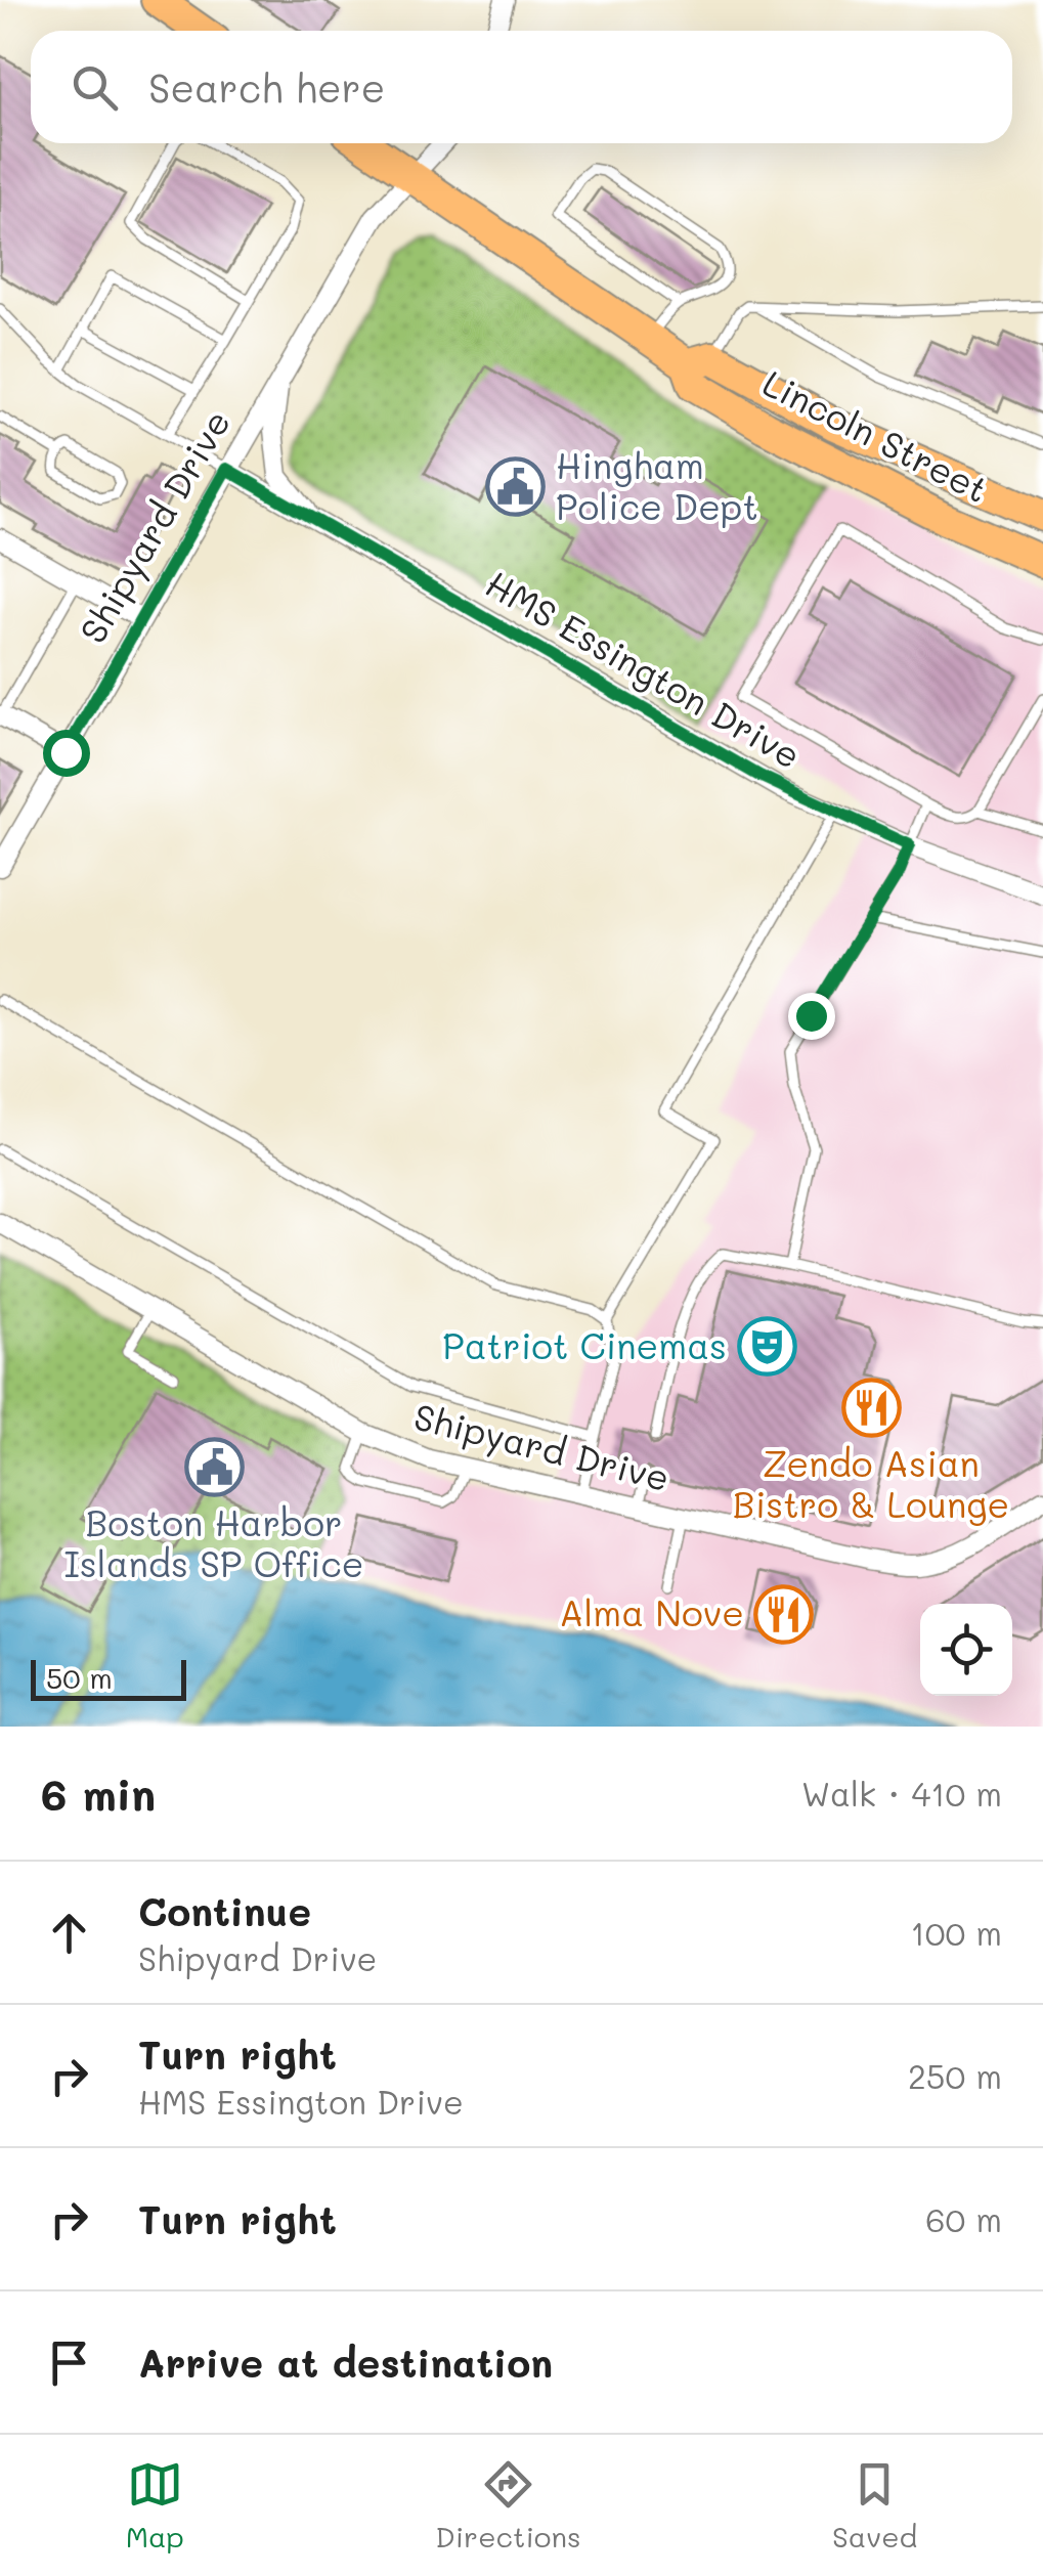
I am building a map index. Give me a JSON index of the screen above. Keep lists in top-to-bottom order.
{
  "streets": {
    "main road": ["Lincoln Street"],
    "street": ["Shipyard Drive", "HMS Essington Drive"]
  },
  "crossings": [
    ["Lincoln Street", "Shipyard Drive"],
    ["Shipyard Drive", "HMS Essington Drive"]
  ],
  "places": {
    "public building": ["Hingham Police Dept", "Boston Harbor Islands SP Office"],
    "theatre": ["Patriot Cinemas"],
    "restaurant": ["Zendo Asian Bistro & Lounge", "Alma Nove"]
  },
  "scale_bar": "50 m",
  "page": {
    "search": "Search here",
    "scale": "50 m",
    "heading": ["6 min", "Walk · 410 m"],
    "list": [
      ["Continue", "Shipyard Drive", "100 m"],
      ["Turn right", "HMS Essington Drive", "250 m"],
      ["Turn right", "60 m"],
      "Arrive at destination"
    ],
    "nav": ["Map", "Directions", "Saved"]
  }
}
